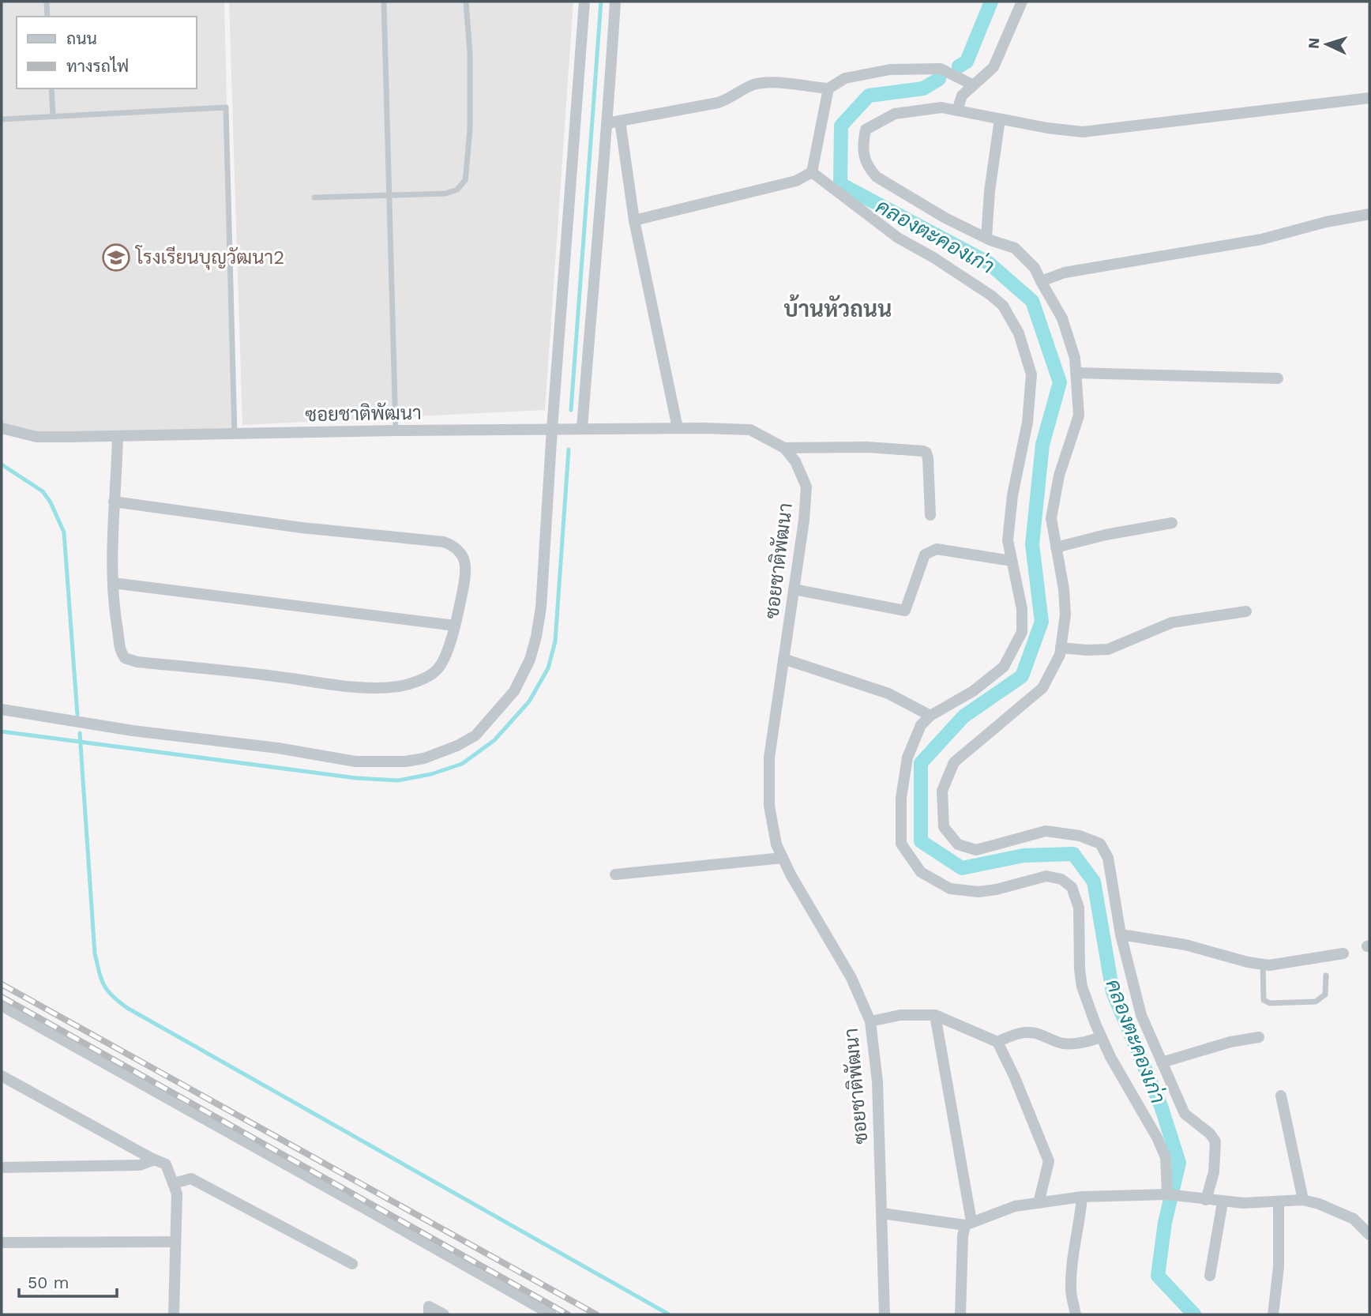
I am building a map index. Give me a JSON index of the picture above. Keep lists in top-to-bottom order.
{
  "streets": {
    "street": ["ซอยชาติพัฒนา"]
  },
  "districts": ["บ้านหัวถนน"],
  "water": ["คลองตะคองเก่า"],
  "places": {
    "school or university": ["โรงเรียนบุญวัฒนา2"]
  },
  "legend": ["ถนน", "ทางรถไฟ"],
  "scale_bar": "50 m",
  "north": "left"
}
